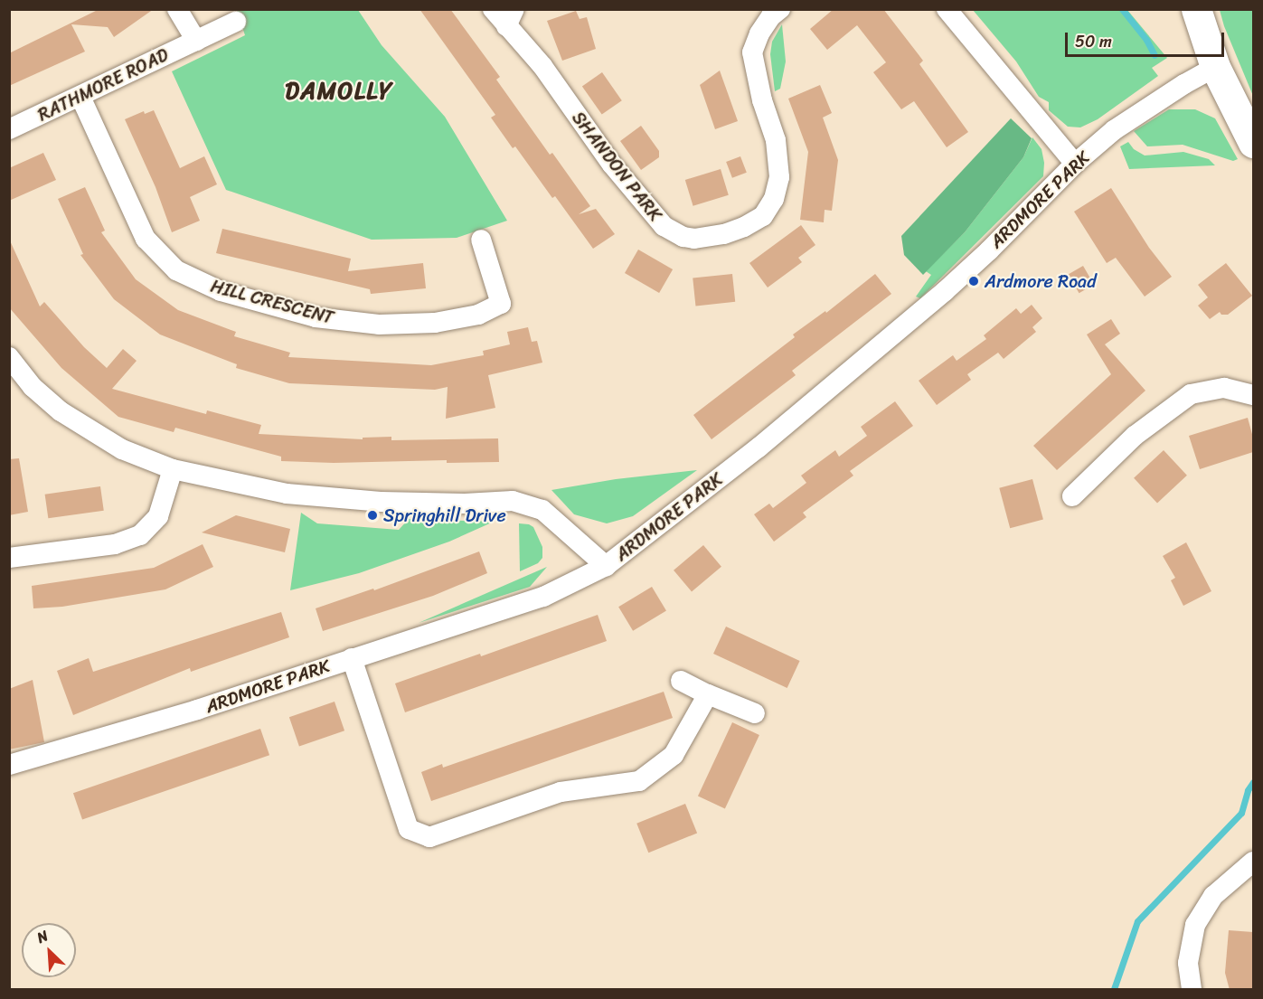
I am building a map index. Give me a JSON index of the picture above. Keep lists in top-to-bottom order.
{
  "streets": {
    "street": [
      "RATHMORE ROAD",
      "SHANDON PARK",
      "ARDMORE PARK",
      "HILL CRESCENT"
    ]
  },
  "crossings": [
    ["RATHMORE ROAD", "HILL CRESCENT"]
  ],
  "districts": ["DAMOLLY"],
  "places": ["Ardmore Road", "Springhill Drive"],
  "scale_bar": "50 m",
  "north": "top left"
}
